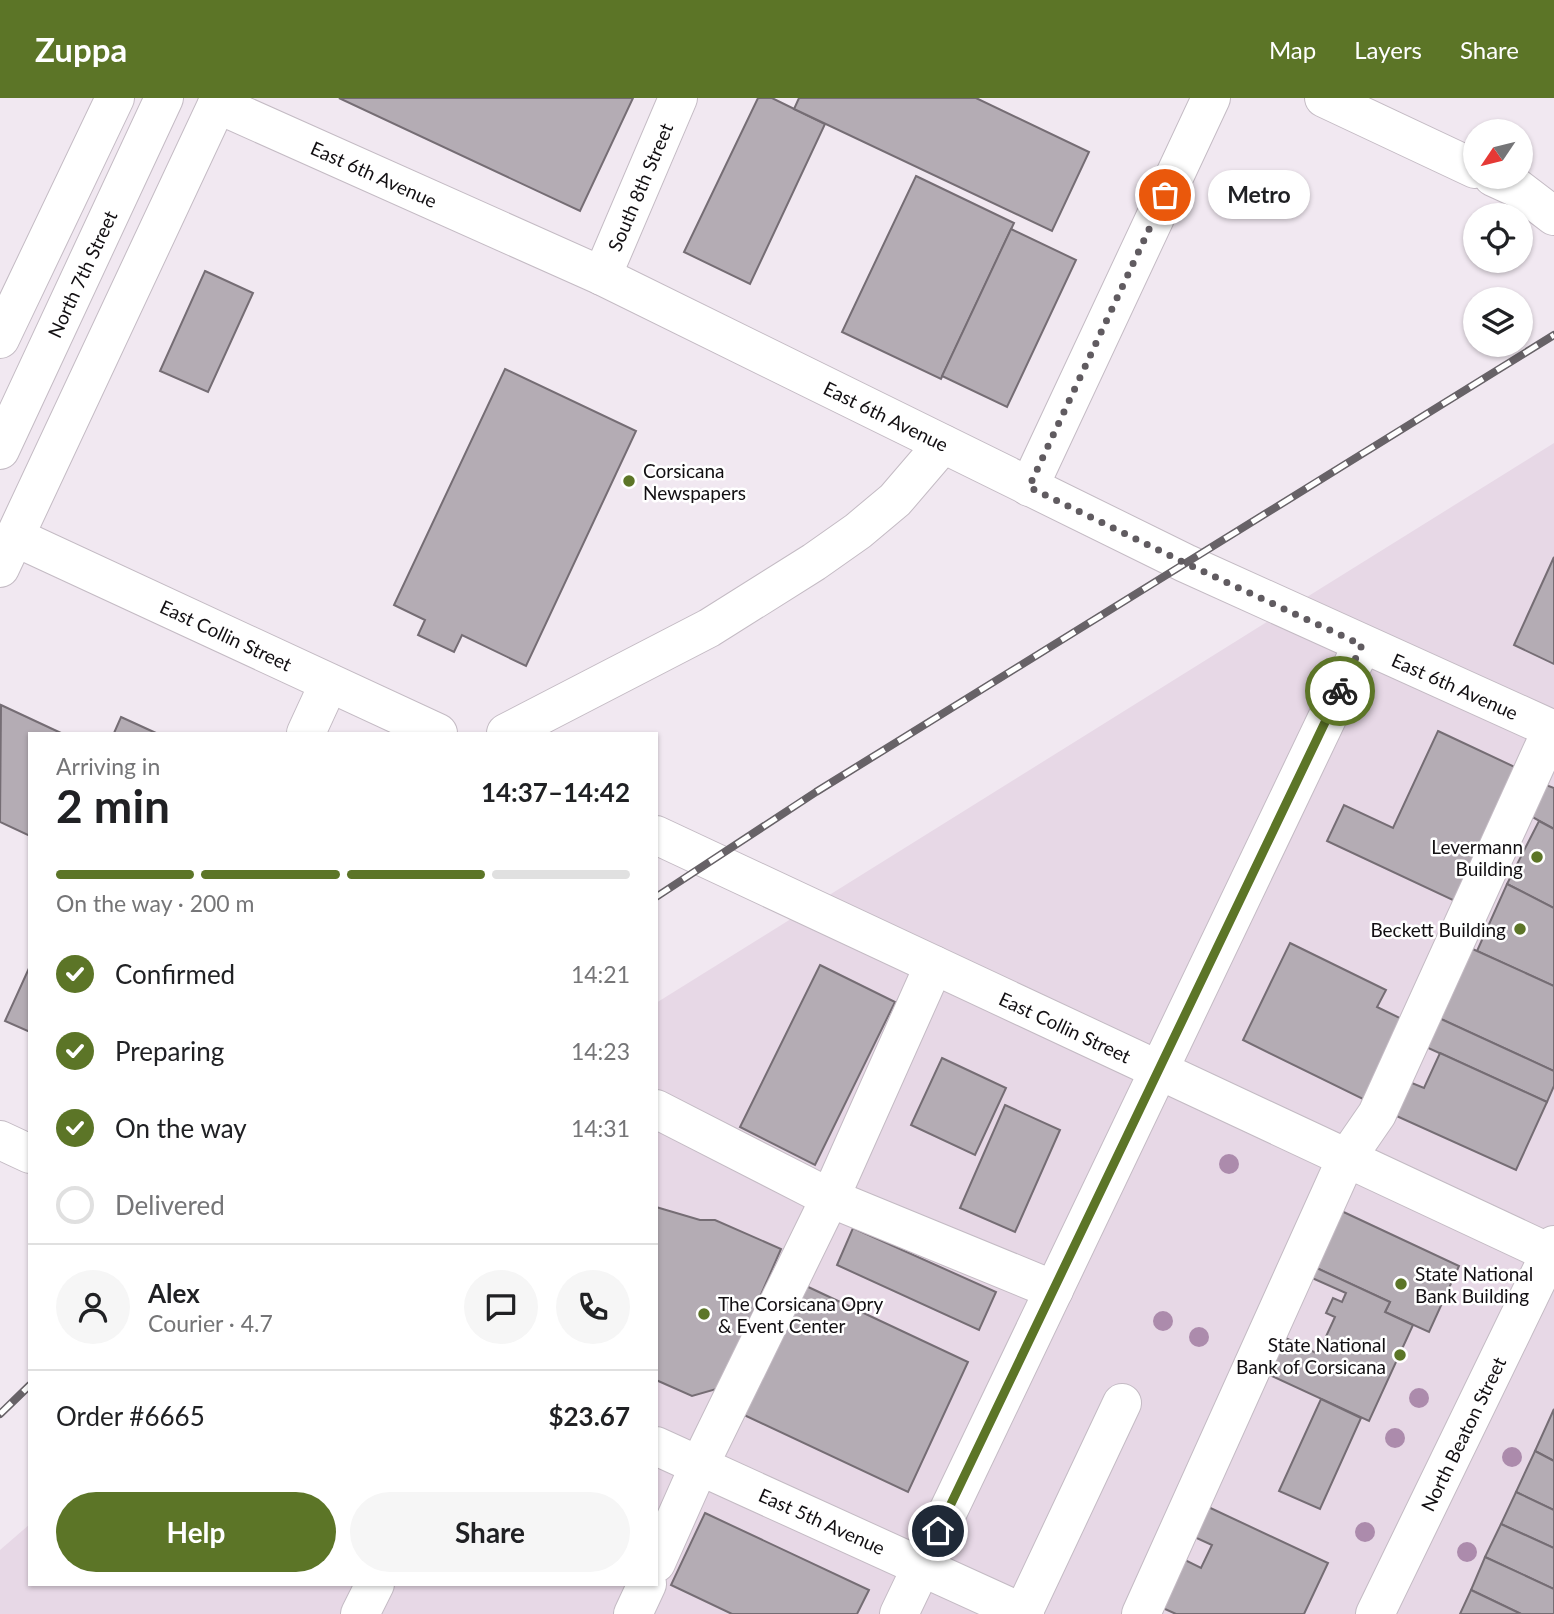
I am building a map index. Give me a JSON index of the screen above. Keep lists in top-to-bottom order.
{
  "streets": {
    "street": [
      "East 6th Avenue",
      "South 8th Street",
      "North 7th Street",
      "East Collin Street",
      "North Beaton Street",
      "East 5th Avenue"
    ]
  },
  "crossings": [
    ["East 6th Avenue", "South 8th Street"],
    ["East Collin Street", "North Beaton Street"]
  ],
  "places": [
    "Metro",
    "Corsicana Newspapers",
    "Levermann Building",
    "Beckett Building",
    "State National Bank Building",
    "The Corsicana Opry & Event Center",
    "State National Bank of Corsicana"
  ],
  "north": "bottom left",
  "page": {
    "header": "Zuppa",
    "nav": ["Map", "Layers", "Share"],
    "bubble": "Metro",
    "heading": ["2 min", "Arriving in", "14:37–14:42"],
    "panel": [
      "Alex",
      "Courier · 4.7",
      "Order #6665",
      "$23.67"
    ],
    "bar": "On the way · 200 m",
    "list": [
      ["Confirmed", "14:21"],
      ["Preparing", "14:23"],
      ["On the way", "14:31"],
      "Delivered"
    ],
    "buttons": ["Help", "Share"]
  }
}
